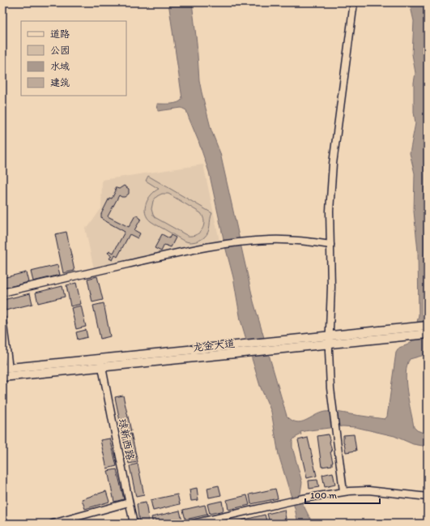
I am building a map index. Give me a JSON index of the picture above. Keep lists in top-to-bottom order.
{
  "streets": {
    "main road": ["龙金大道"],
    "street": ["球新西路"]
  },
  "crossings": [
    ["龙金大道", "球新西路"]
  ],
  "legend": [
    "道路",
    "公园",
    "水域",
    "建筑"
  ],
  "scale_bar": "100 m"
}
